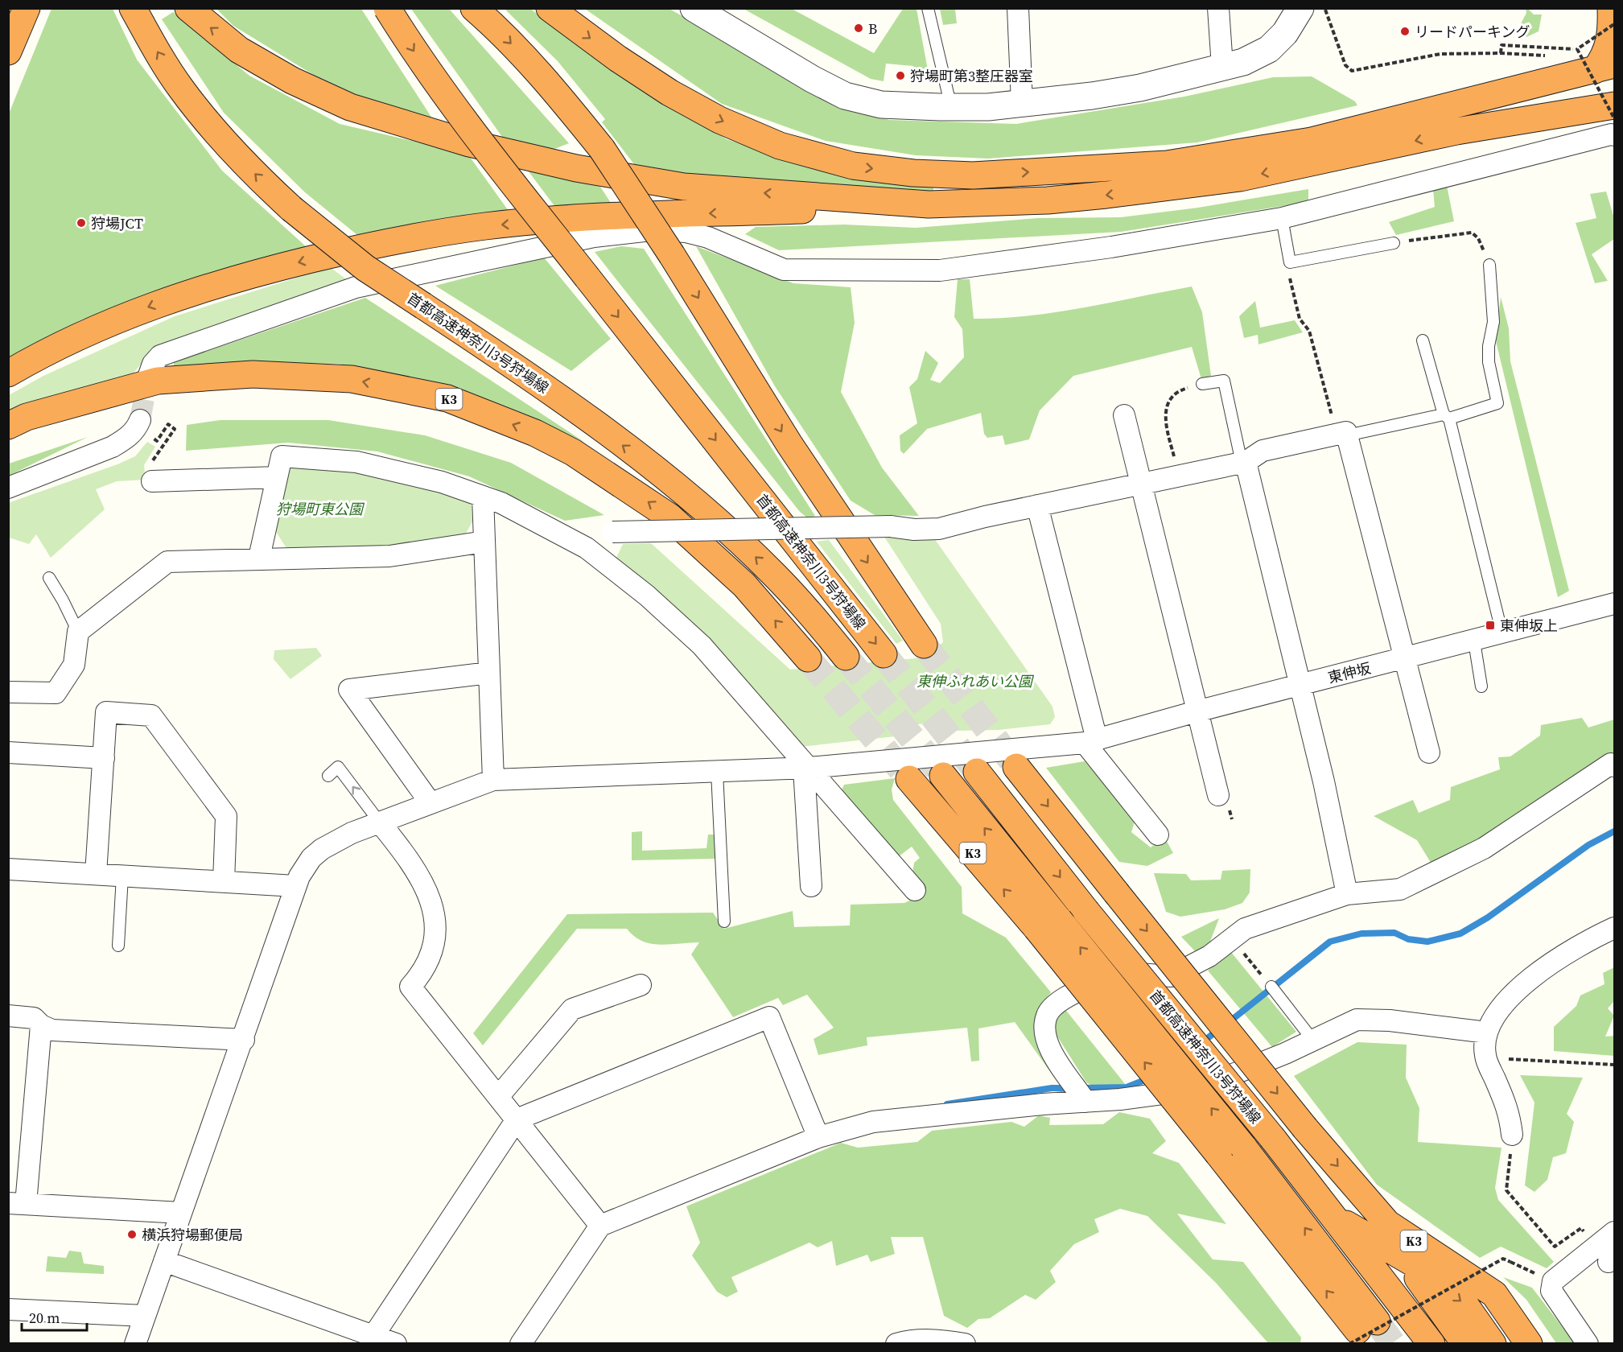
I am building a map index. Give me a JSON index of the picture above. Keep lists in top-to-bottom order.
{
  "streets": {
    "highway": ["首都高速神奈川3号狩場線", "K3"],
    "street": ["東伸坂"]
  },
  "parks": ["狩場町東公園", "東伸ふれあい公園"],
  "places": {
    "other": [
      "B",
      "リードパーキング",
      "狩場町第3整圧器室",
      "狩場JCT",
      "横浜狩場郵便局"
    ],
    "transit": ["東伸坂上"]
  },
  "scale_bar": "20 m"
}
